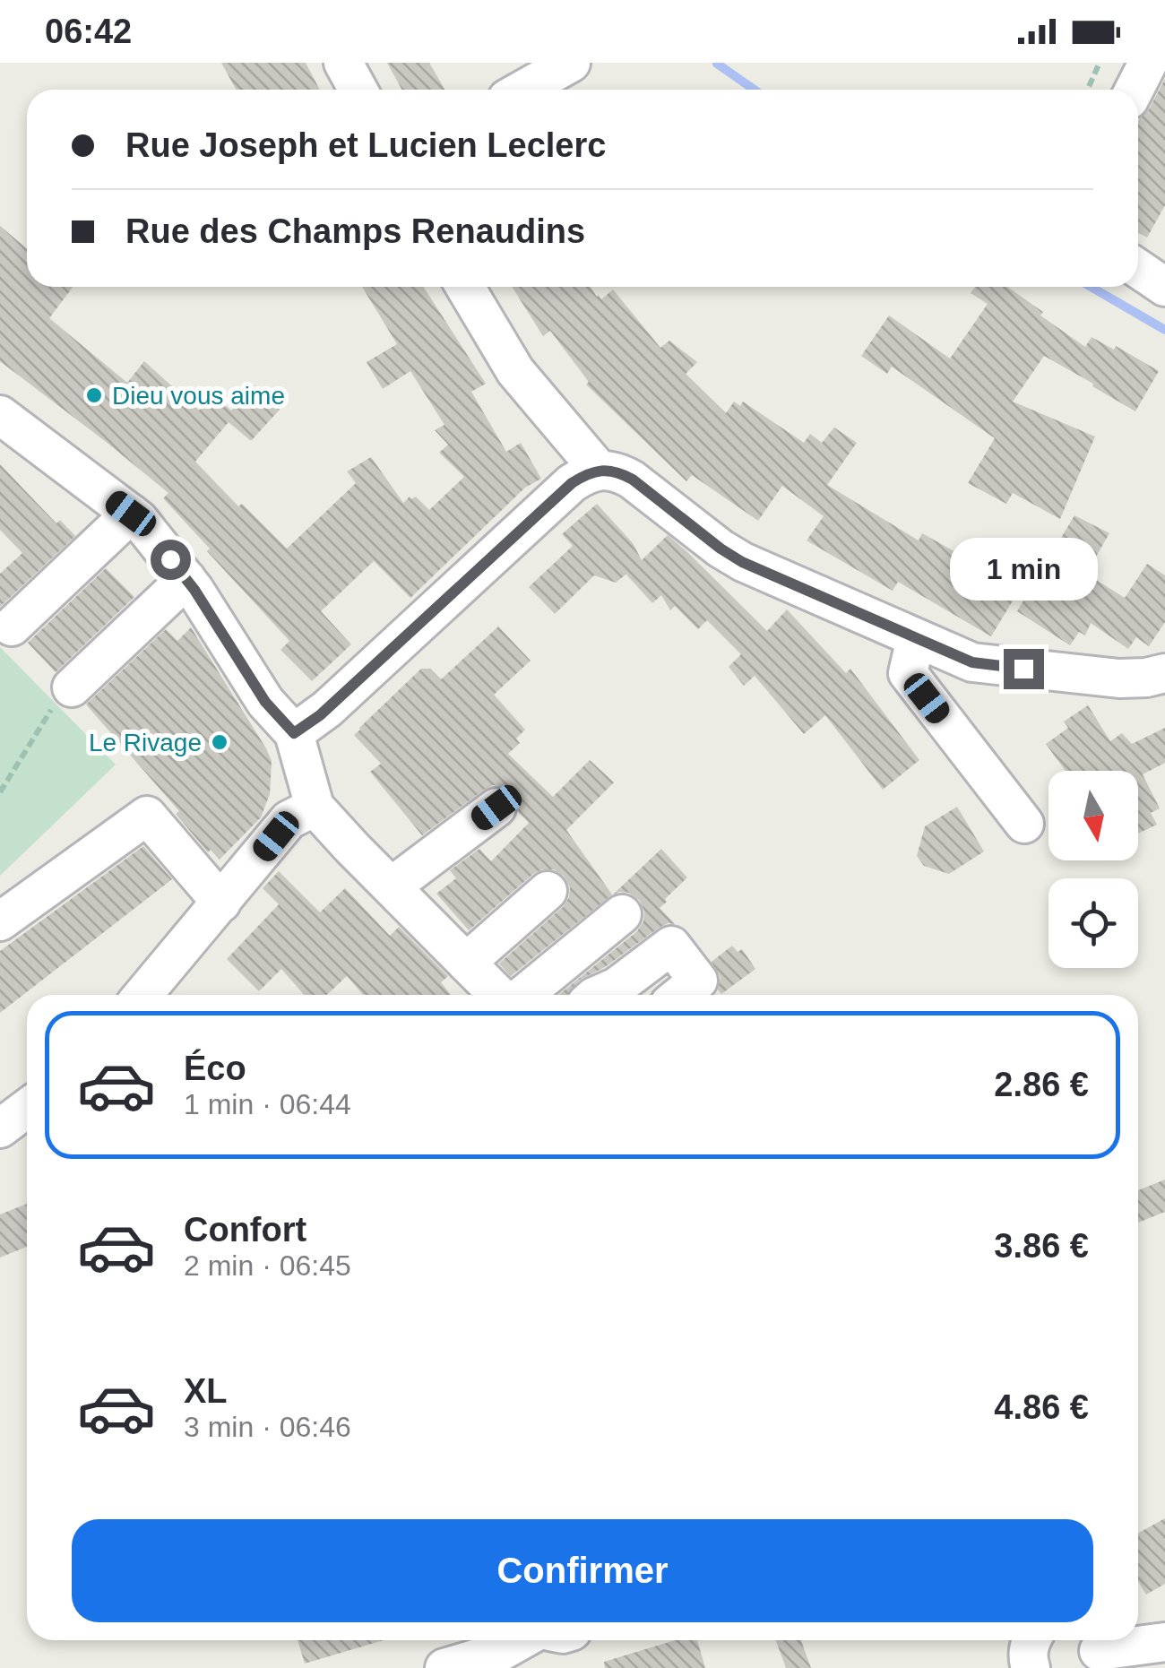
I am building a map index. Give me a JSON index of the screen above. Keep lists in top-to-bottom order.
{
  "places": ["Dieu vous aime", "Le Rivage"],
  "north": "bottom",
  "page": {
    "status": "06:42",
    "banner": ["Rue Joseph et Lucien Leclerc", "Rue des Champs Renaudins"],
    "bubble": "1 min",
    "list": [
      {
        "name": "Éco",
        "note": "1 min · 06:44",
        "value": "2.86 €"
      },
      {
        "name": "Confort",
        "note": "2 min · 06:45",
        "value": "3.86 €"
      },
      {
        "name": "XL",
        "note": "3 min · 06:46",
        "value": "4.86 €"
      }
    ],
    "buttons": "Confirmer"
  }
}
